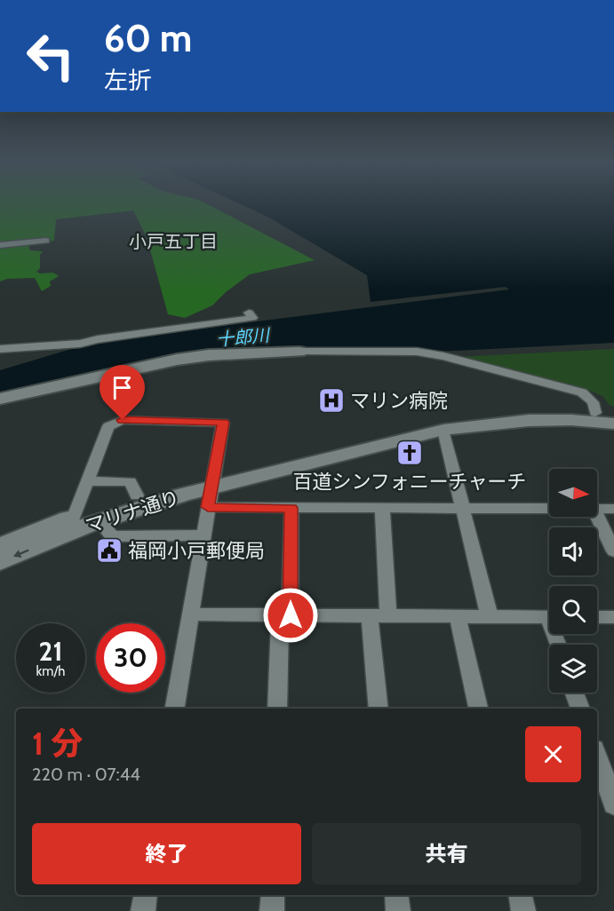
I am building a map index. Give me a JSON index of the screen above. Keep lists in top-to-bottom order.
{
  "streets": {
    "street": ["マリナ通り"]
  },
  "districts": ["小戸五丁目"],
  "water": ["十郎川"],
  "places": {
    "hospital": ["マリン病院"],
    "church": ["百道シンフォニーチャーチ"],
    "public building": ["福岡小戸郵便局"]
  },
  "north": "right",
  "page": {
    "turn": ["60 m", "左折"],
    "speed": "21 km/h",
    "limit": "30",
    "heading": ["1 分", "220 m · 07:44"],
    "buttons": ["終了", "共有"]
  }
}
